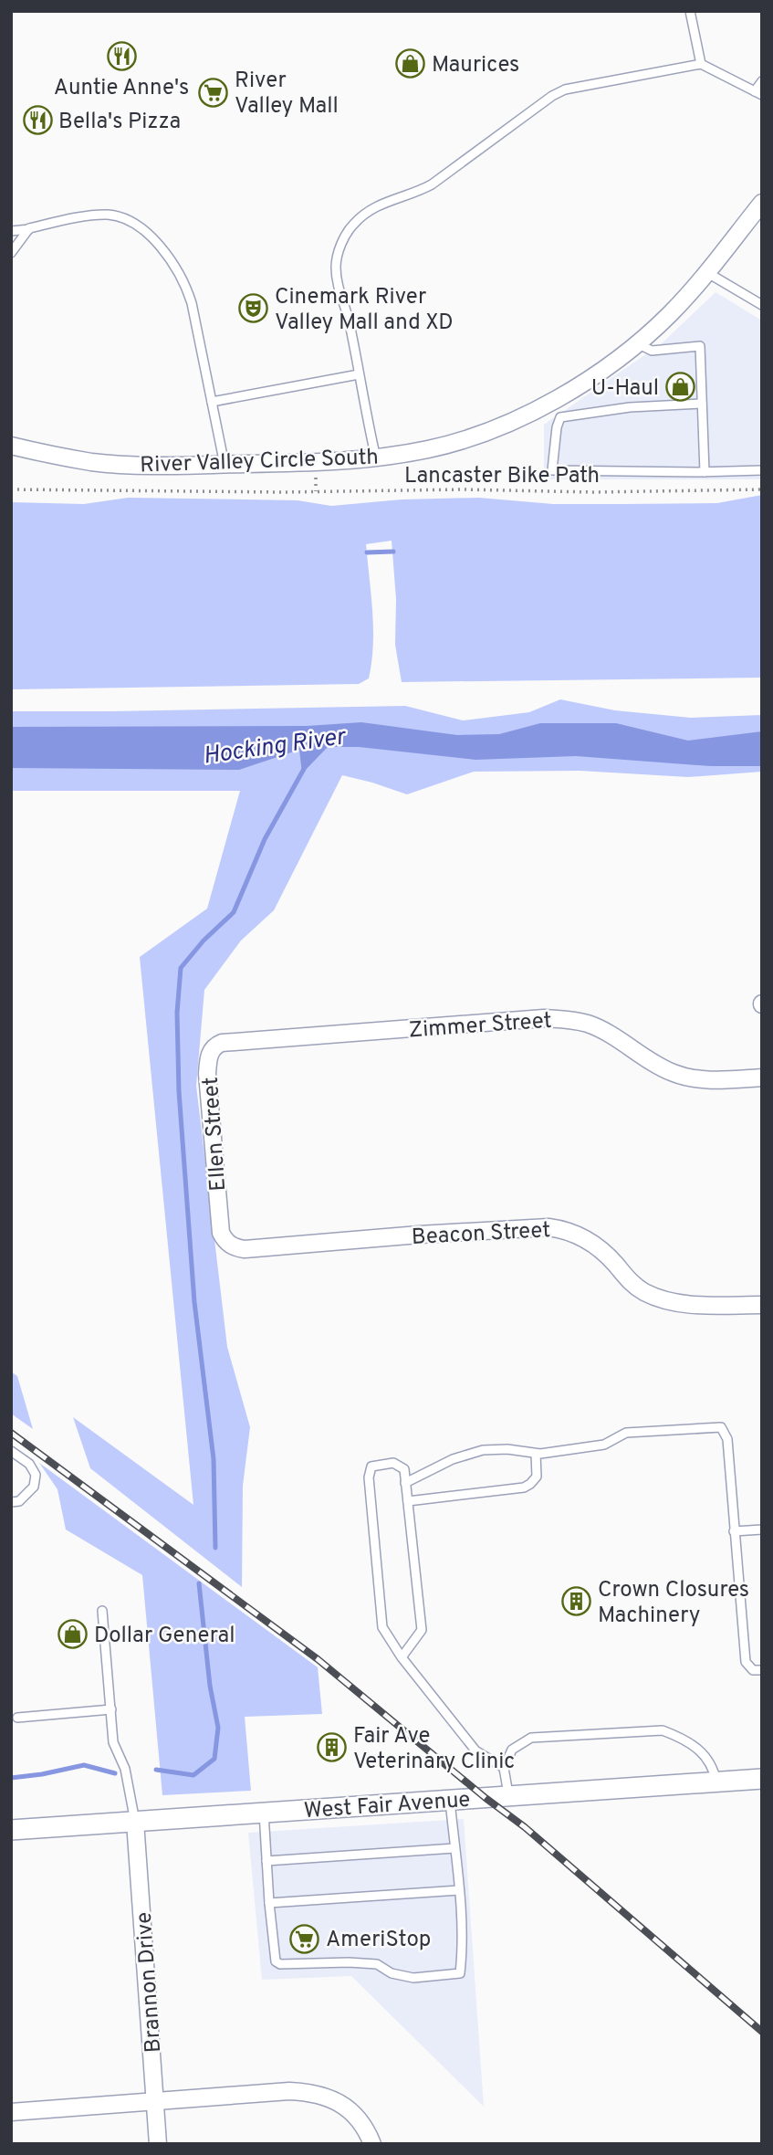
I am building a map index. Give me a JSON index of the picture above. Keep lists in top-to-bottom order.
{
  "streets": {
    "street": [
      "River Valley Circle South",
      "Zimmer Street",
      "Ellen Street",
      "Beacon Street",
      "West Fair Avenue",
      "Brannon Drive"
    ],
    "path": ["Lancaster Bike Path"]
  },
  "crossings": [
    ["Zimmer Street", "Ellen Street"],
    ["Ellen Street", "Beacon Street"],
    ["West Fair Avenue", "Brannon Drive"]
  ],
  "water": ["Hocking River"],
  "places": {
    "restaurant": ["Auntie Anne's", "Bella's Pizza"],
    "shop": ["Maurices", "U-Haul", "Dollar General"],
    "supermarket": ["River Valley Mall", "AmeriStop"],
    "theatre": ["Cinemark River Valley Mall and XD"],
    "building": ["Crown Closures Machinery", "Fair Ave Veterinary Clinic"]
  }
}
